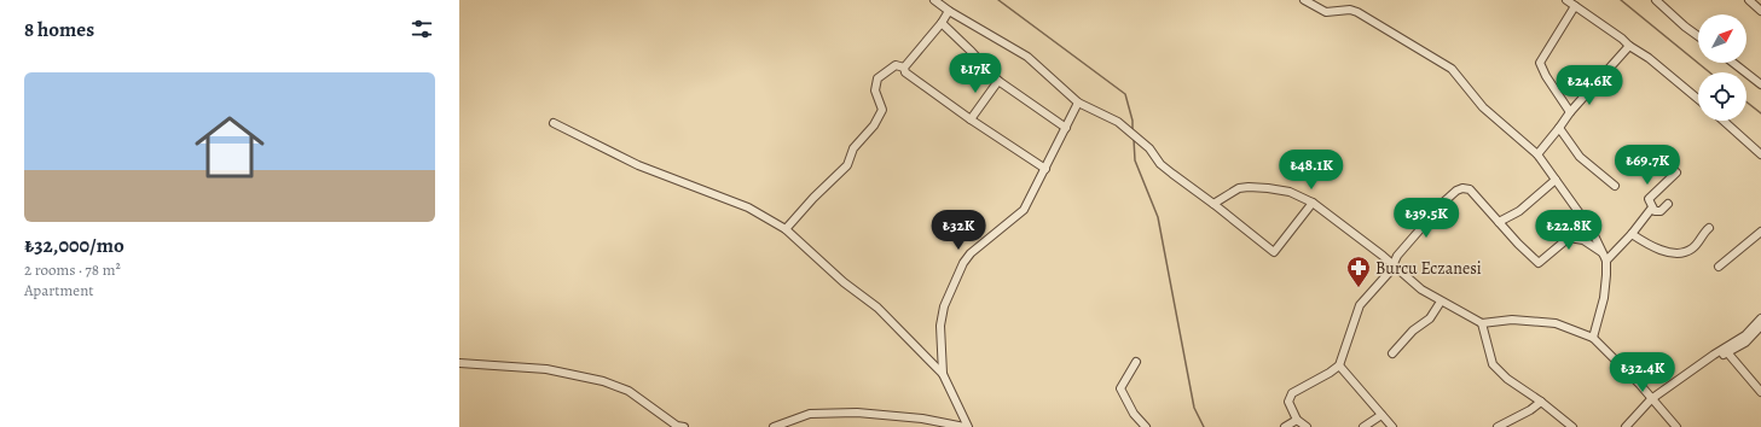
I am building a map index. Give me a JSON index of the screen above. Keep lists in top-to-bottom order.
{
  "places": {
    "pharmacy": ["Burcu Eczanesi"]
  },
  "north": "top right",
  "page": {
    "heading": "8 homes",
    "price": [
      "₺17K",
      "₺24.6K",
      "₺69.7K",
      "₺48.1K",
      "₺39.5K",
      "₺32K",
      "₺22.8K",
      "₺32.4K"
    ],
    "list": [
      {
        "name": "₺32,000/mo",
        "note": "2 rooms · 78 m² · Apartment"
      }
    ]
  }
}
